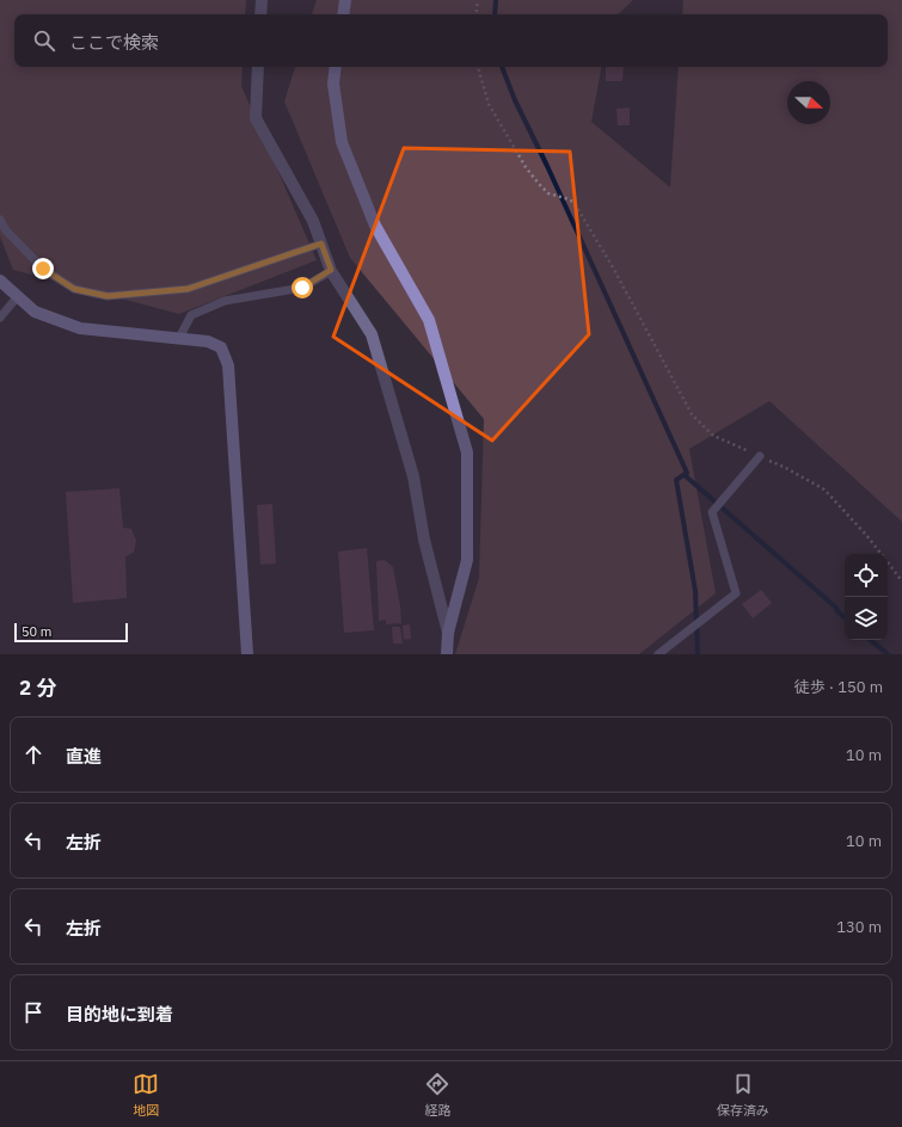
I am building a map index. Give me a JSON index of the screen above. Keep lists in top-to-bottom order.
{
  "scale_bar": "50 m",
  "north": "right",
  "page": {
    "search": "ここで検索",
    "scale": "50 m",
    "heading": ["2 分", "徒歩 · 150 m"],
    "list": [
      ["直進", "10 m"],
      ["左折", "10 m"],
      ["左折", "130 m"],
      "目的地に到着"
    ],
    "nav": ["地図", "経路", "保存済み"]
  }
}
